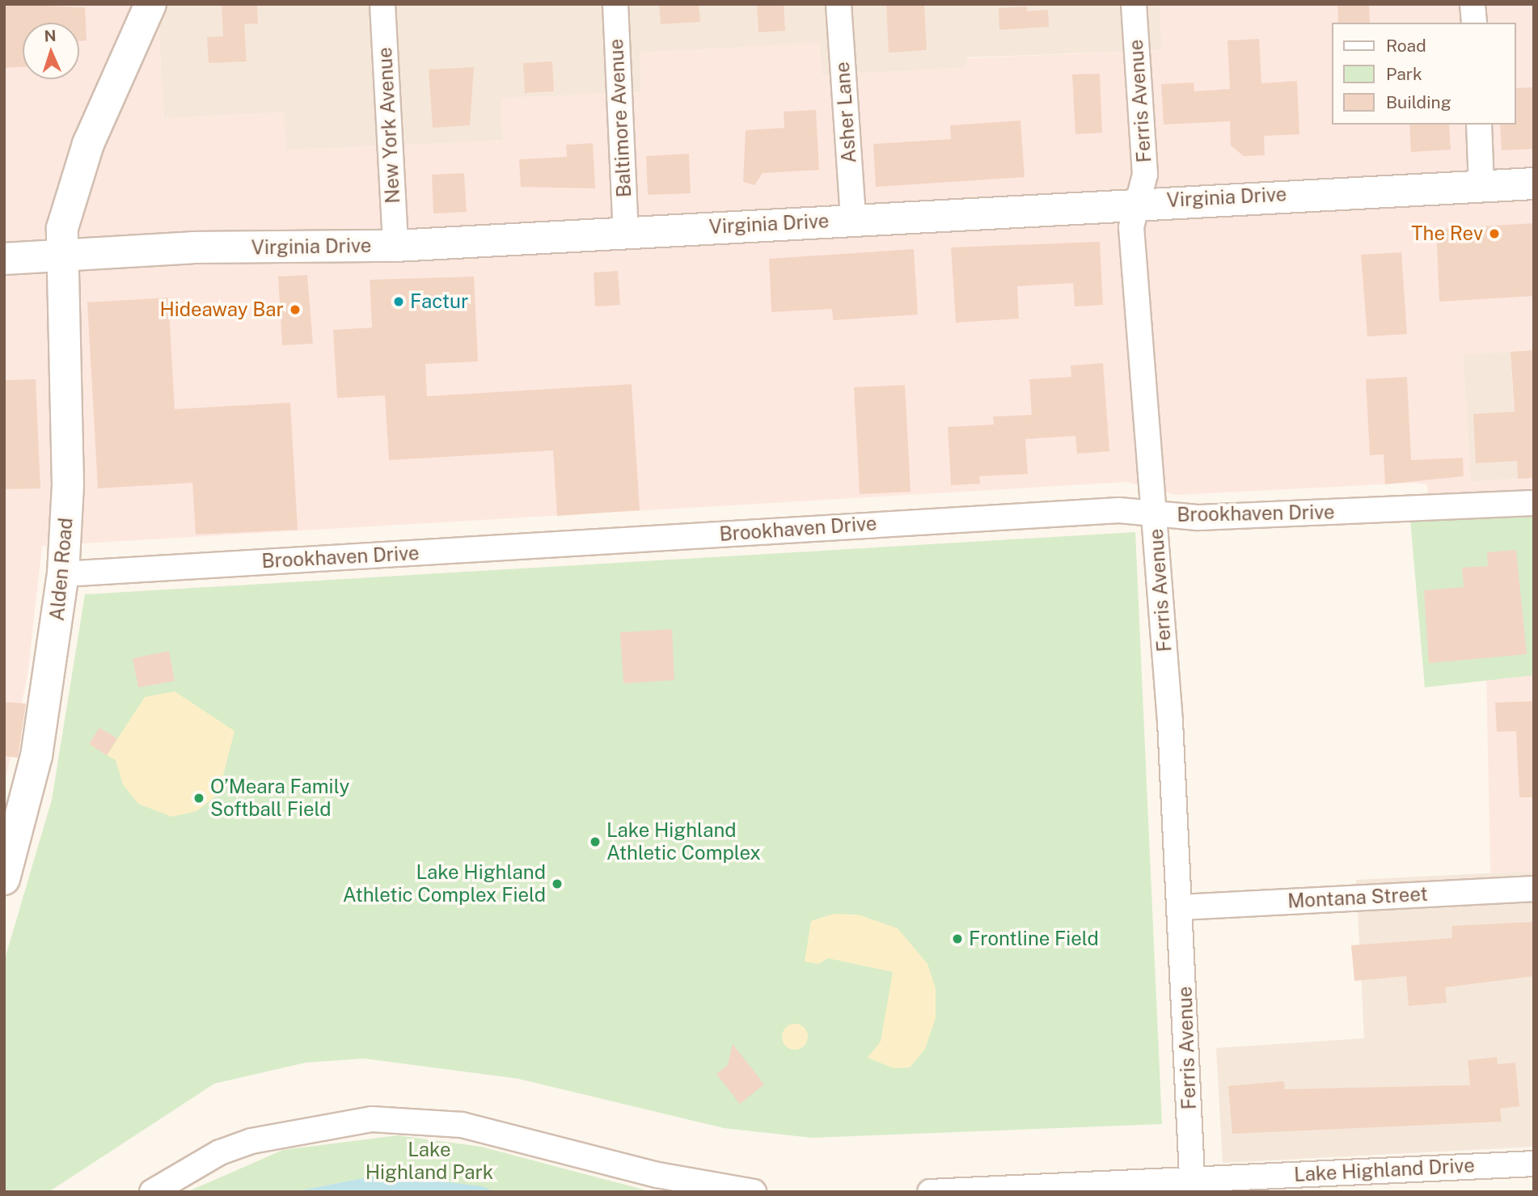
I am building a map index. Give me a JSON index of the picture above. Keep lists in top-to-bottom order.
{
  "streets": {
    "street": [
      "Ferris Avenue",
      "Asher Lane",
      "Baltimore Avenue",
      "New York Avenue",
      "Virginia Drive",
      "Brookhaven Drive",
      "Alden Road",
      "Montana Street",
      "Lake Highland Drive"
    ]
  },
  "crossings": [
    ["Ferris Avenue", "Virginia Drive"],
    ["Ferris Avenue", "Brookhaven Drive"],
    ["Ferris Avenue", "Montana Street"],
    ["Ferris Avenue", "Lake Highland Drive"],
    ["Asher Lane", "Virginia Drive"],
    ["Baltimore Avenue", "Virginia Drive"],
    ["New York Avenue", "Virginia Drive"],
    ["Virginia Drive", "Alden Road"],
    ["Brookhaven Drive", "Alden Road"]
  ],
  "parks": ["Lake Highland Park"],
  "places": [
    "The Rev",
    "Factur",
    "Hideaway Bar",
    "O’Meara Family Softball Field",
    "Lake Highland Athletic Complex",
    "Lake Highland Athletic Complex Field",
    "Frontline Field"
  ],
  "legend": ["Road", "Park", "Building"],
  "north": "top"
}
